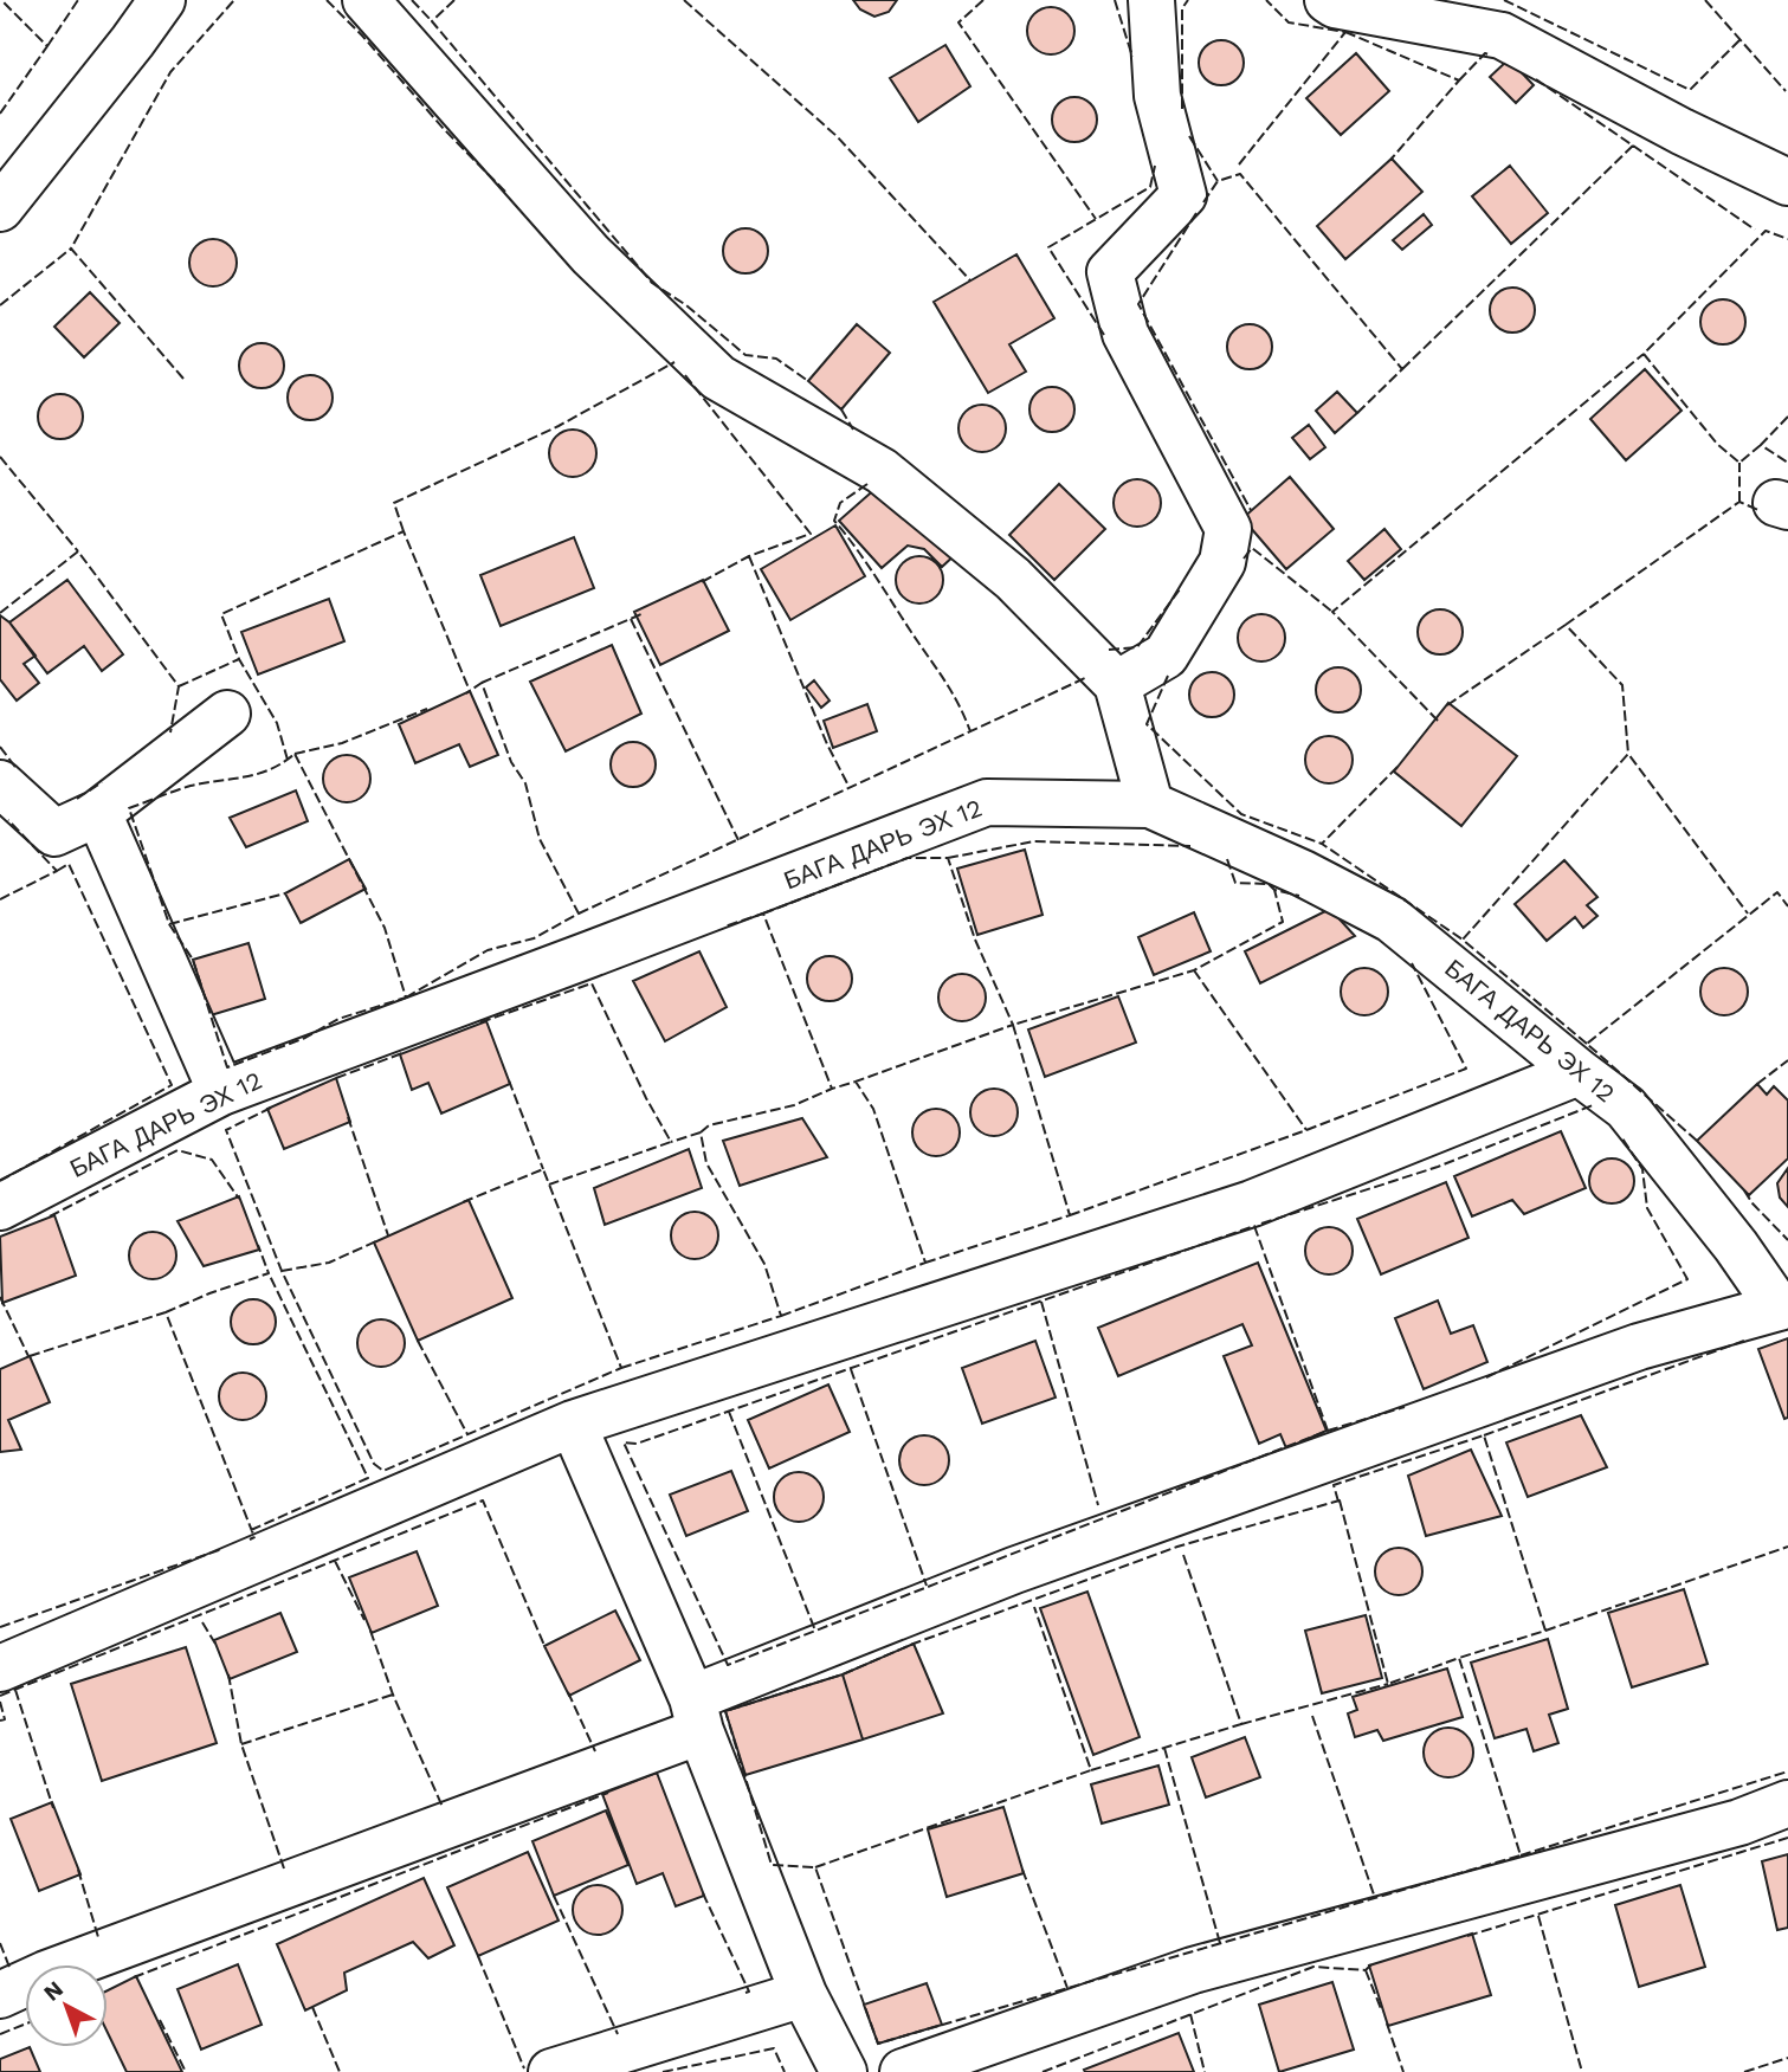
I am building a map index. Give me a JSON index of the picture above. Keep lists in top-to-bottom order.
{
  "streets": {
    "street": ["БАГА ДАРЬ ЭХ 12"]
  },
  "north": "top left"
}
